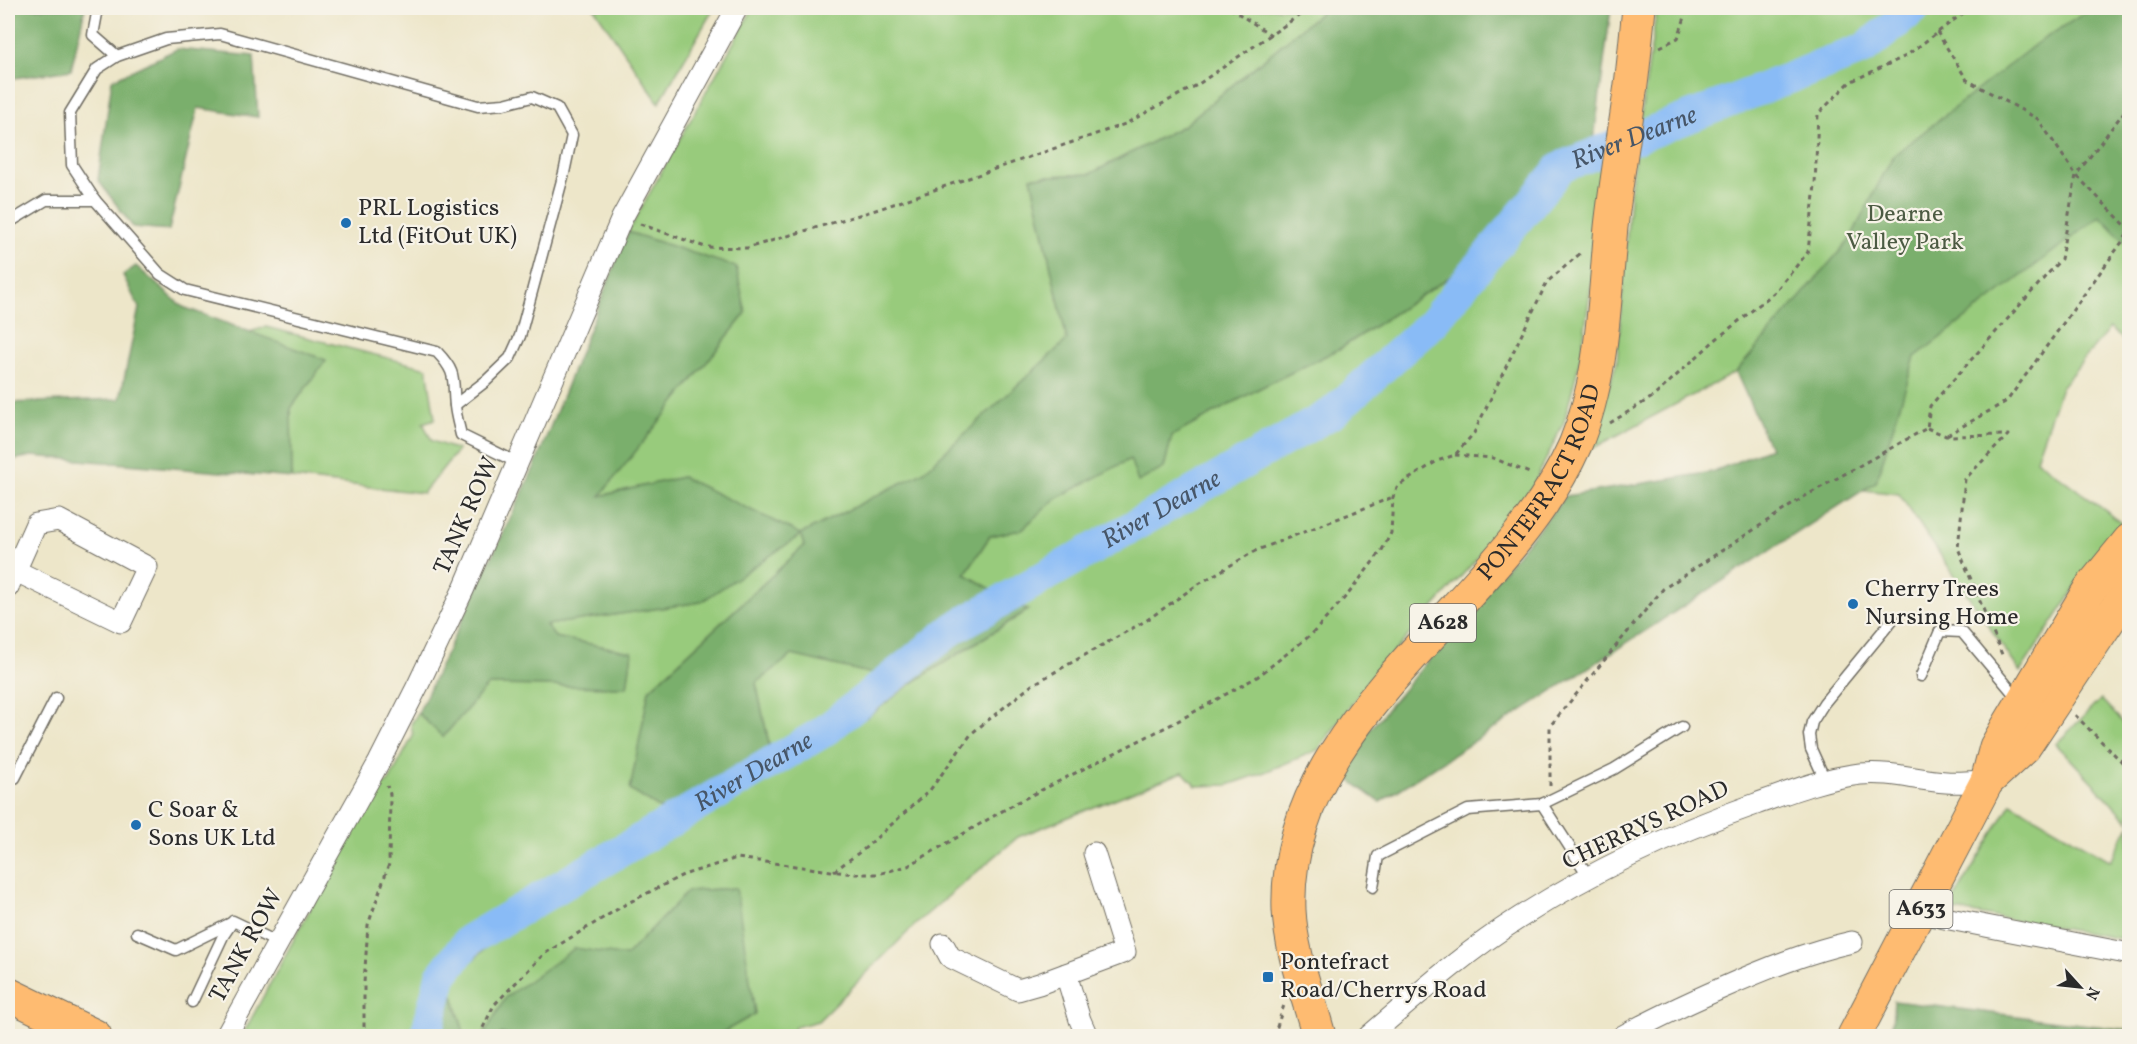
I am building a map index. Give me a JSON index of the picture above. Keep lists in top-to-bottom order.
{
  "streets": {
    "main road": ["PONTEFRACT ROAD", "A628", "A633"],
    "street": ["TANK ROW", "CHERRYS ROAD"]
  },
  "crossings": [
    ["CHERRYS ROAD", "A633"]
  ],
  "water": ["River Dearne"],
  "parks": ["Dearne Valley Park"],
  "places": {
    "other": ["PRL Logistics Ltd (FitOut UK)", "Cherry Trees Nursing Home", "C Soar & Sons UK Ltd"],
    "transit": ["Pontefract Road/Cherrys Road"]
  },
  "north": "bottom right"
}
